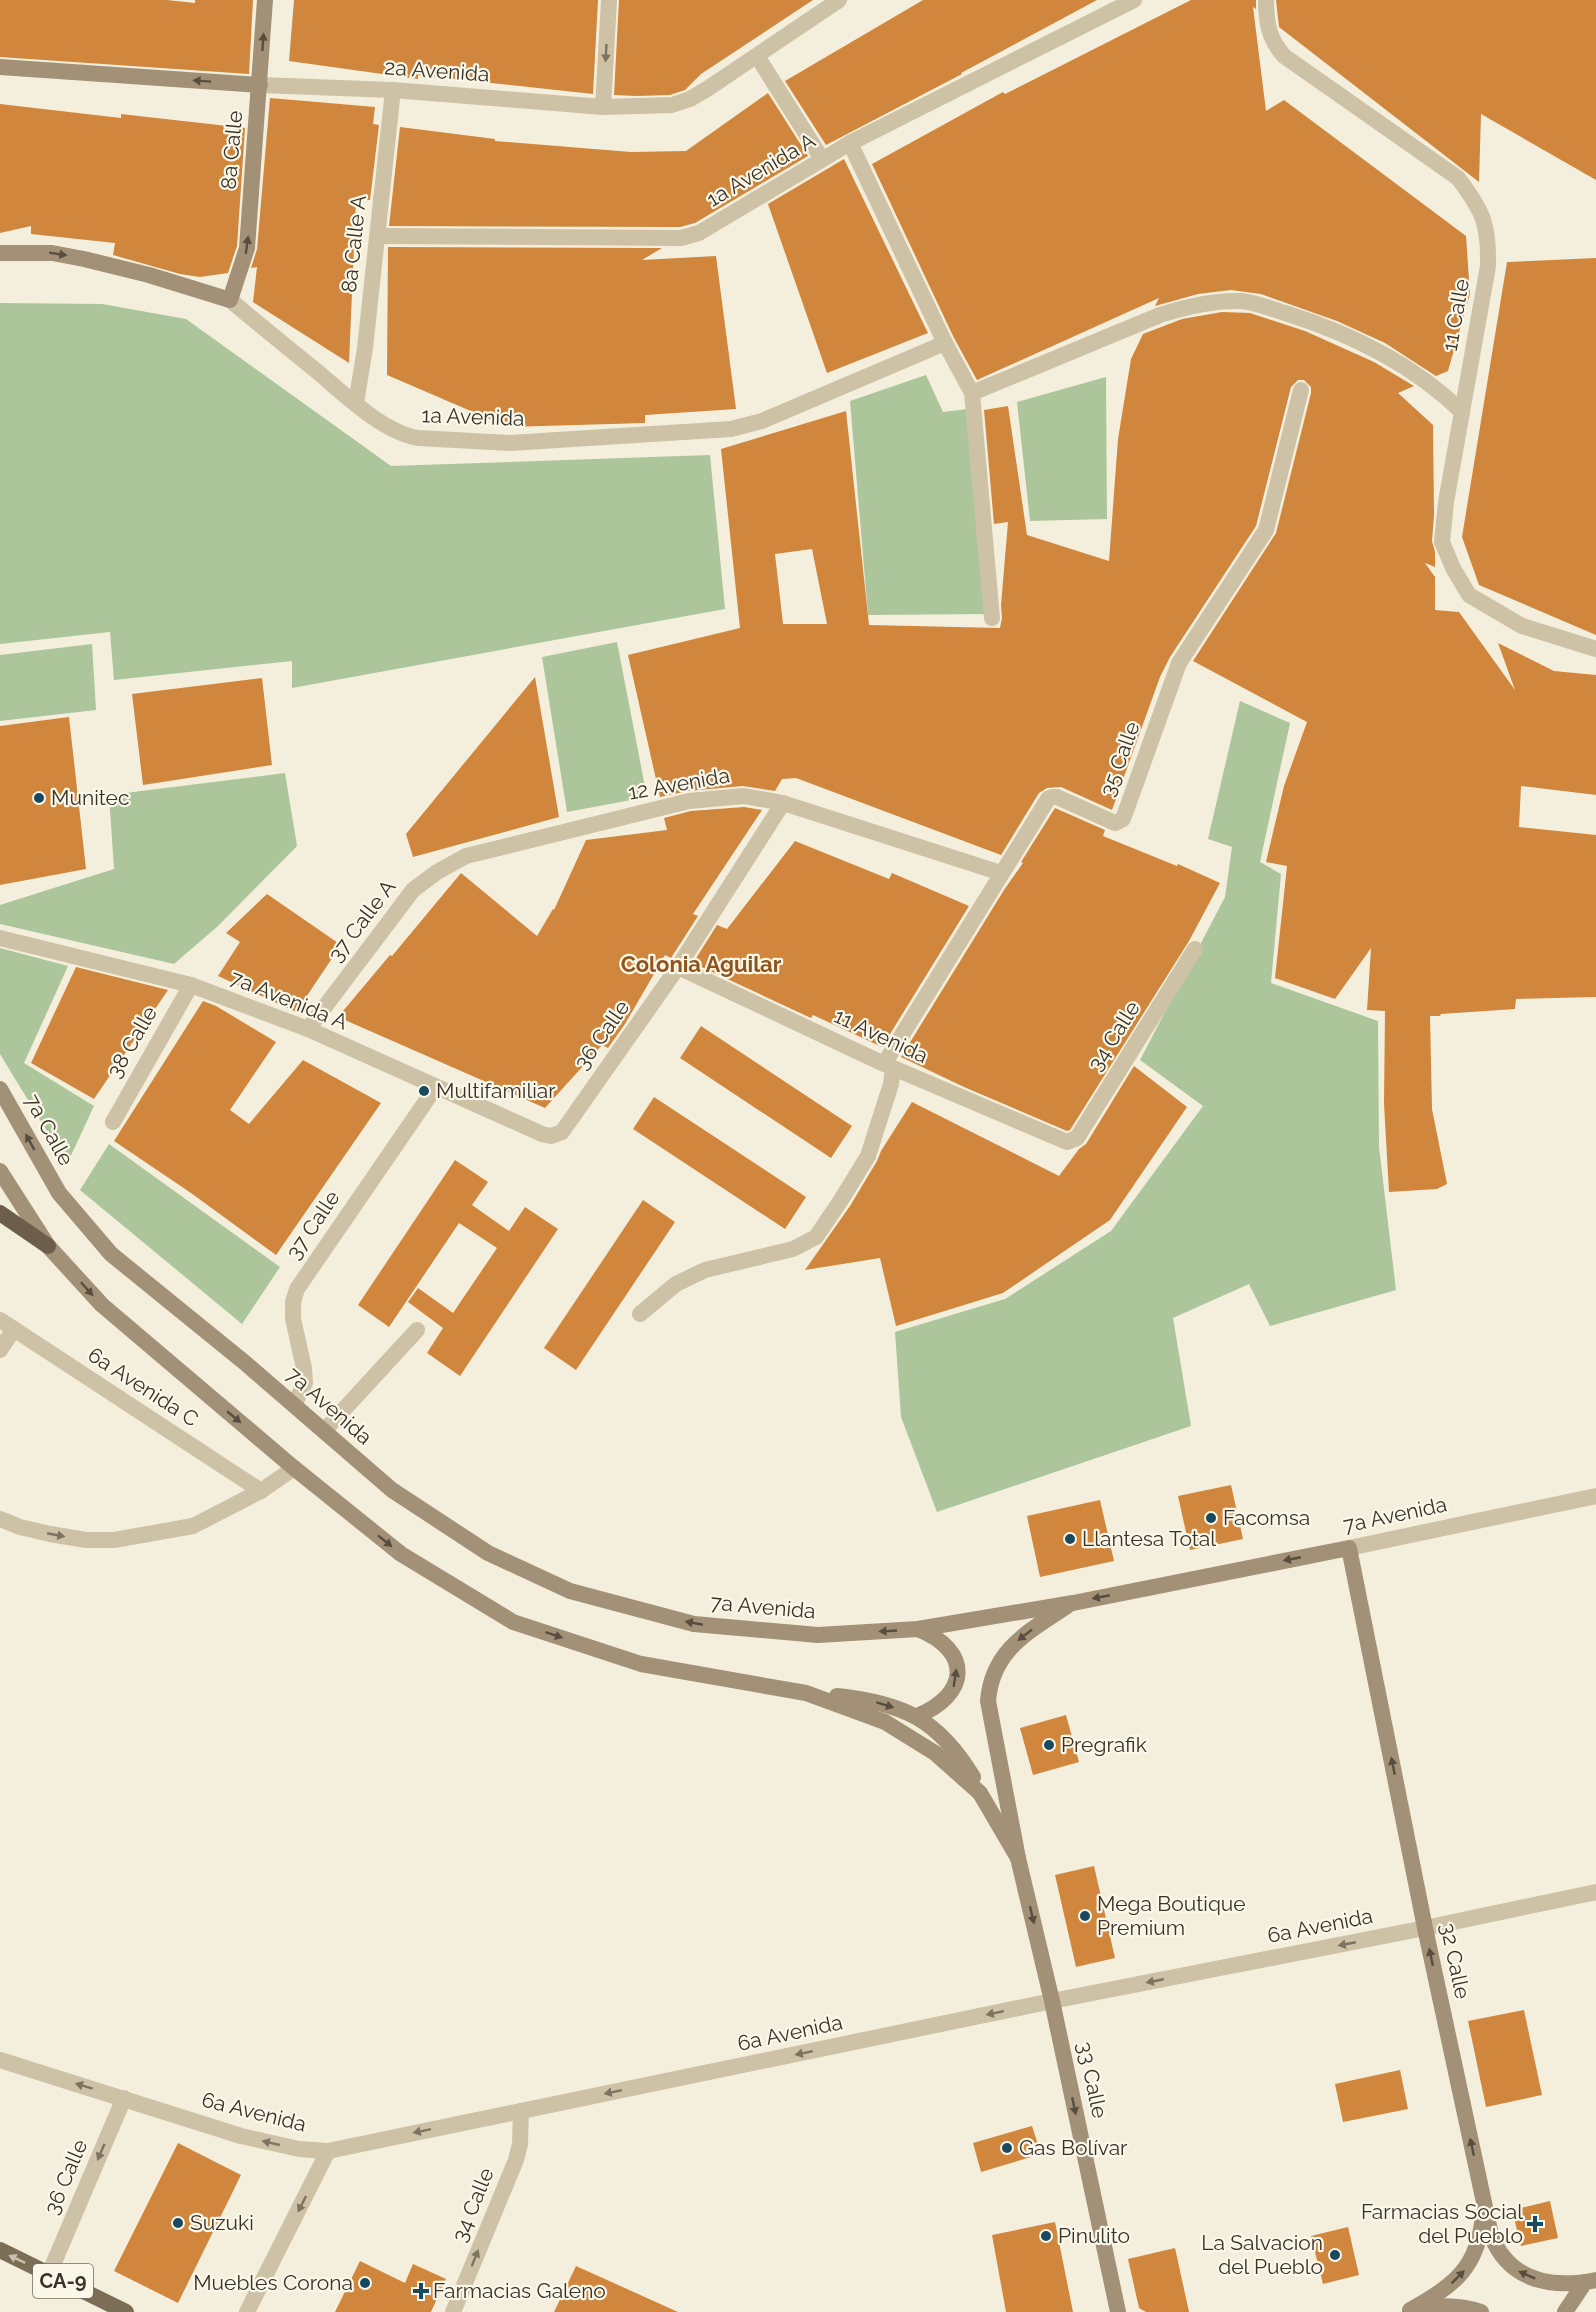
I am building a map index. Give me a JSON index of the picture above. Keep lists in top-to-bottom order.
{
  "streets": {
    "main road": [
      "2a Avenida",
      "8a Calle",
      "1a Avenida",
      "7a Calle",
      "7a Avenida",
      "32 Calle",
      "33 Calle",
      "CA-9"
    ],
    "street": [
      "1a Avenida A",
      "8a Calle A",
      "11 Calle",
      "35 Calle",
      "12 Avenida",
      "37 Calle A",
      "7a Avenida A",
      "36 Calle",
      "11 Avenida",
      "34 Calle",
      "38 Calle",
      "37 Calle",
      "6a Avenida C",
      "6a Avenida"
    ]
  },
  "crossings": [
    ["2a Avenida", "8a Calle"],
    ["2a Avenida", "8a Calle A"],
    ["8a Calle", "1a Avenida"],
    ["1a Avenida A", "8a Calle A"],
    ["8a Calle A", "1a Avenida"],
    ["35 Calle", "12 Avenida"],
    ["35 Calle", "11 Avenida"],
    ["12 Avenida", "37 Calle A"],
    ["12 Avenida", "36 Calle"],
    ["37 Calle A", "7a Avenida A"],
    ["7a Avenida A", "36 Calle"],
    ["7a Avenida A", "38 Calle"],
    ["7a Avenida A", "37 Calle"],
    ["36 Calle", "11 Avenida"],
    ["36 Calle", "6a Avenida"],
    ["36 Calle", "CA-9"],
    ["11 Avenida", "34 Calle"],
    ["34 Calle", "6a Avenida"],
    ["7a Calle", "7a Avenida"],
    ["37 Calle", "7a Avenida"],
    ["7a Avenida", "32 Calle"],
    ["6a Avenida", "32 Calle"],
    ["6a Avenida", "33 Calle"]
  ],
  "one_way": [
    "8a Calle",
    "34 Calle",
    "6a Avenida",
    "32 Calle",
    "33 Calle"
  ],
  "districts": ["Colonia Aguilar"],
  "places": {
    "other": [
      "Munitec",
      "Multifamiliar",
      "Facomsa",
      "Llantesa Total",
      "Pregrafik",
      "Mega Boutique Premium",
      "Gas Bolívar",
      "Suzuki",
      "Pinulito",
      "La Salvacion del Pueblo",
      "Muebles Corona"
    ],
    "health": ["Farmacias Social del Pueblo", "Farmacias Galeno"]
  }
}
